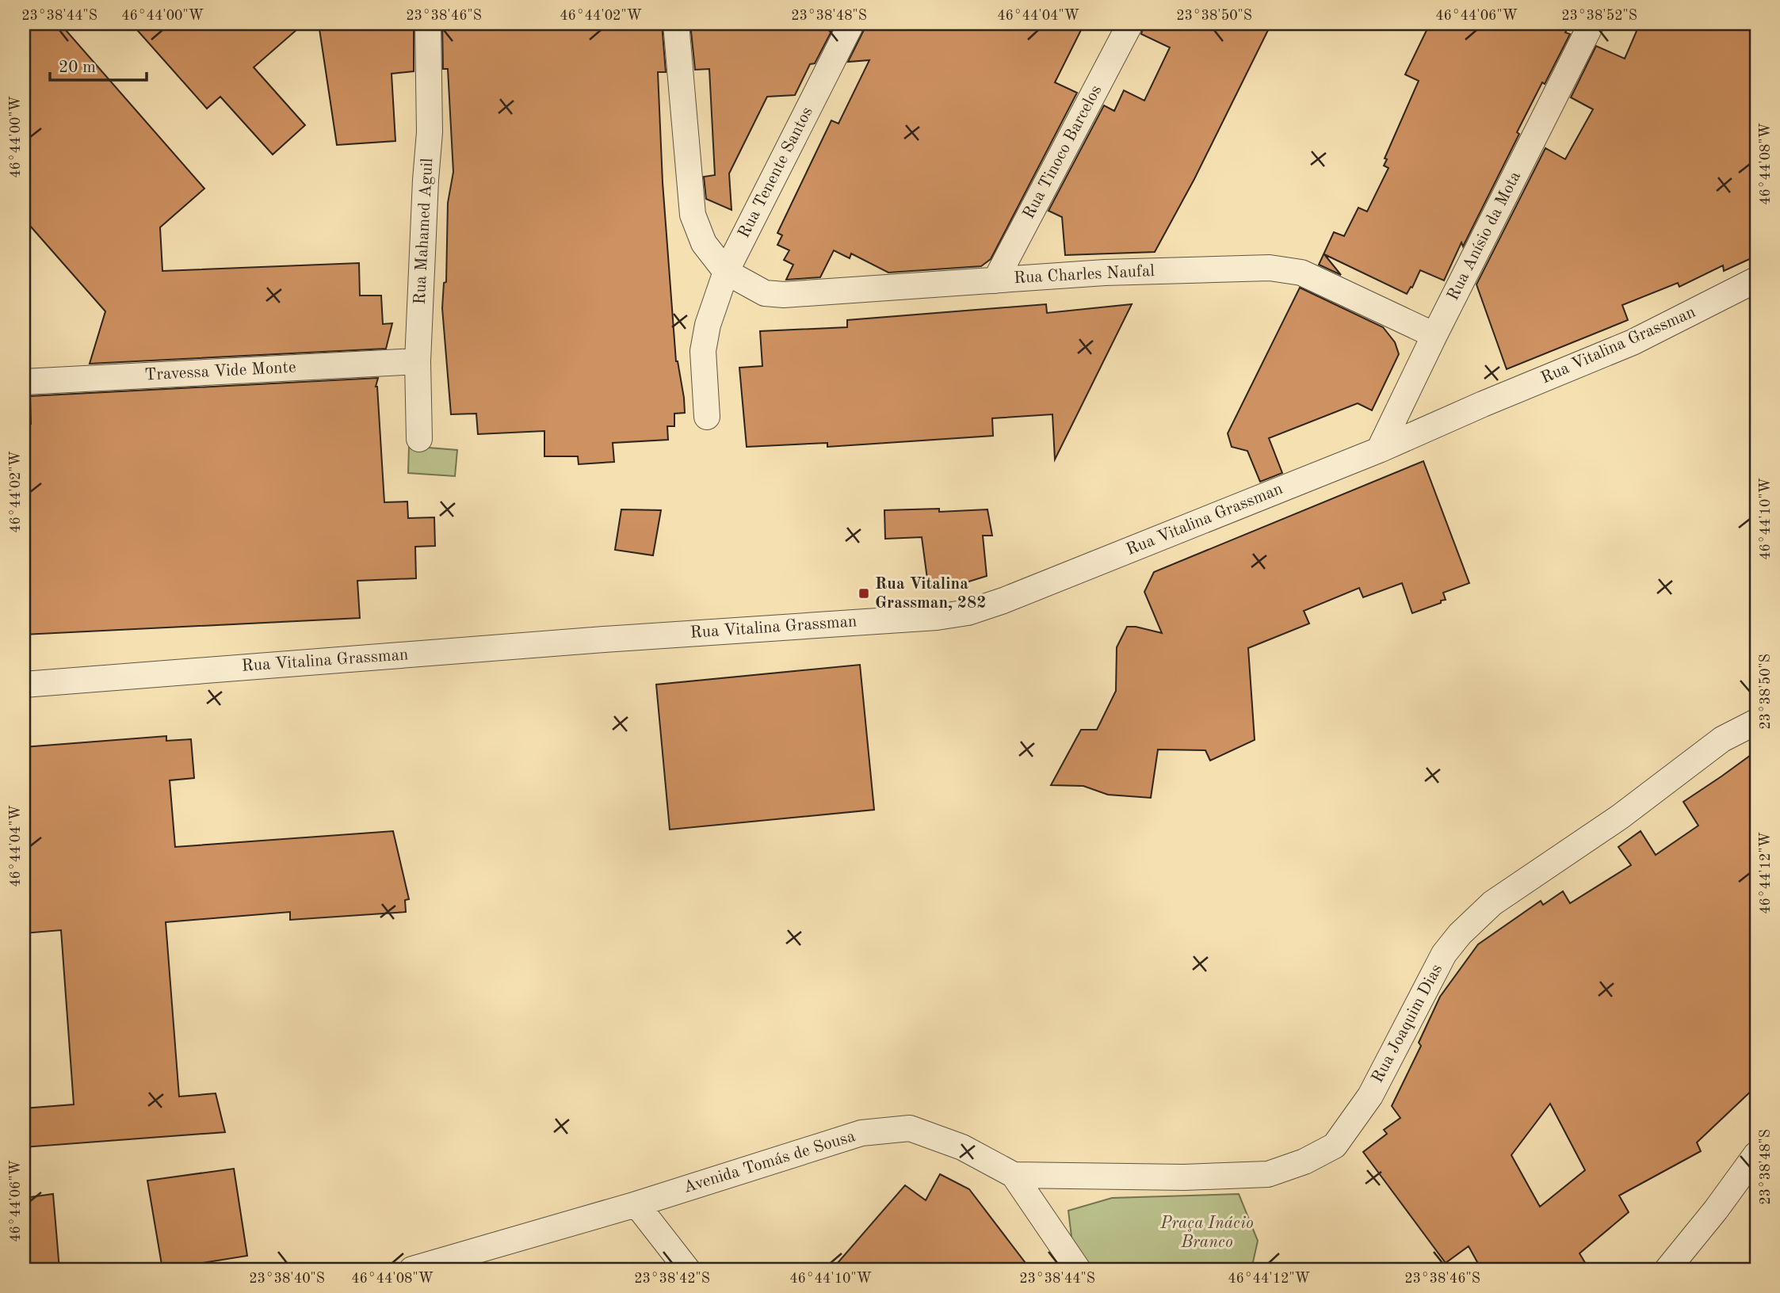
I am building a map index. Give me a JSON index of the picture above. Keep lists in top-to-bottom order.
{
  "streets": {
    "street": [
      "Rua Tinoco Barcelos",
      "Rua Tenente Santos",
      "Rua Mahamed Aguil",
      "Rua Anísio da Mota",
      "Rua Charles Naufal",
      "Rua Vitalina Grassman",
      "Travessa Vide Monte",
      "Rua Joaquim Dias",
      "Avenida Tomás de Sousa"
    ]
  },
  "crossings": [
    ["Rua Tinoco Barcelos", "Rua Charles Naufal"],
    ["Rua Tenente Santos", "Rua Charles Naufal"],
    ["Rua Mahamed Aguil", "Travessa Vide Monte"],
    ["Rua Anísio da Mota", "Rua Charles Naufal"],
    ["Rua Anísio da Mota", "Rua Vitalina Grassman"],
    ["Rua Joaquim Dias", "Avenida Tomás de Sousa"]
  ],
  "parks": ["Praça Inácio Branco"],
  "places": {
    "transit": ["Rua Vitalina Grassman, 282"]
  },
  "scale_bar": "20 m",
  "coordinates": [
    "23°38'44\"S",
    "46°44'00\"W",
    "23°38'46\"S",
    "46°44'02\"W",
    "23°38'48\"S",
    "46°44'04\"W",
    "23°38'50\"S",
    "46°44'06\"W",
    "23°38'52\"S",
    "46°44'08\"W",
    "46°44'10\"W",
    "46°44'12\"W",
    "23°38'40\"S",
    "23°38'42\"S"
  ]
}
